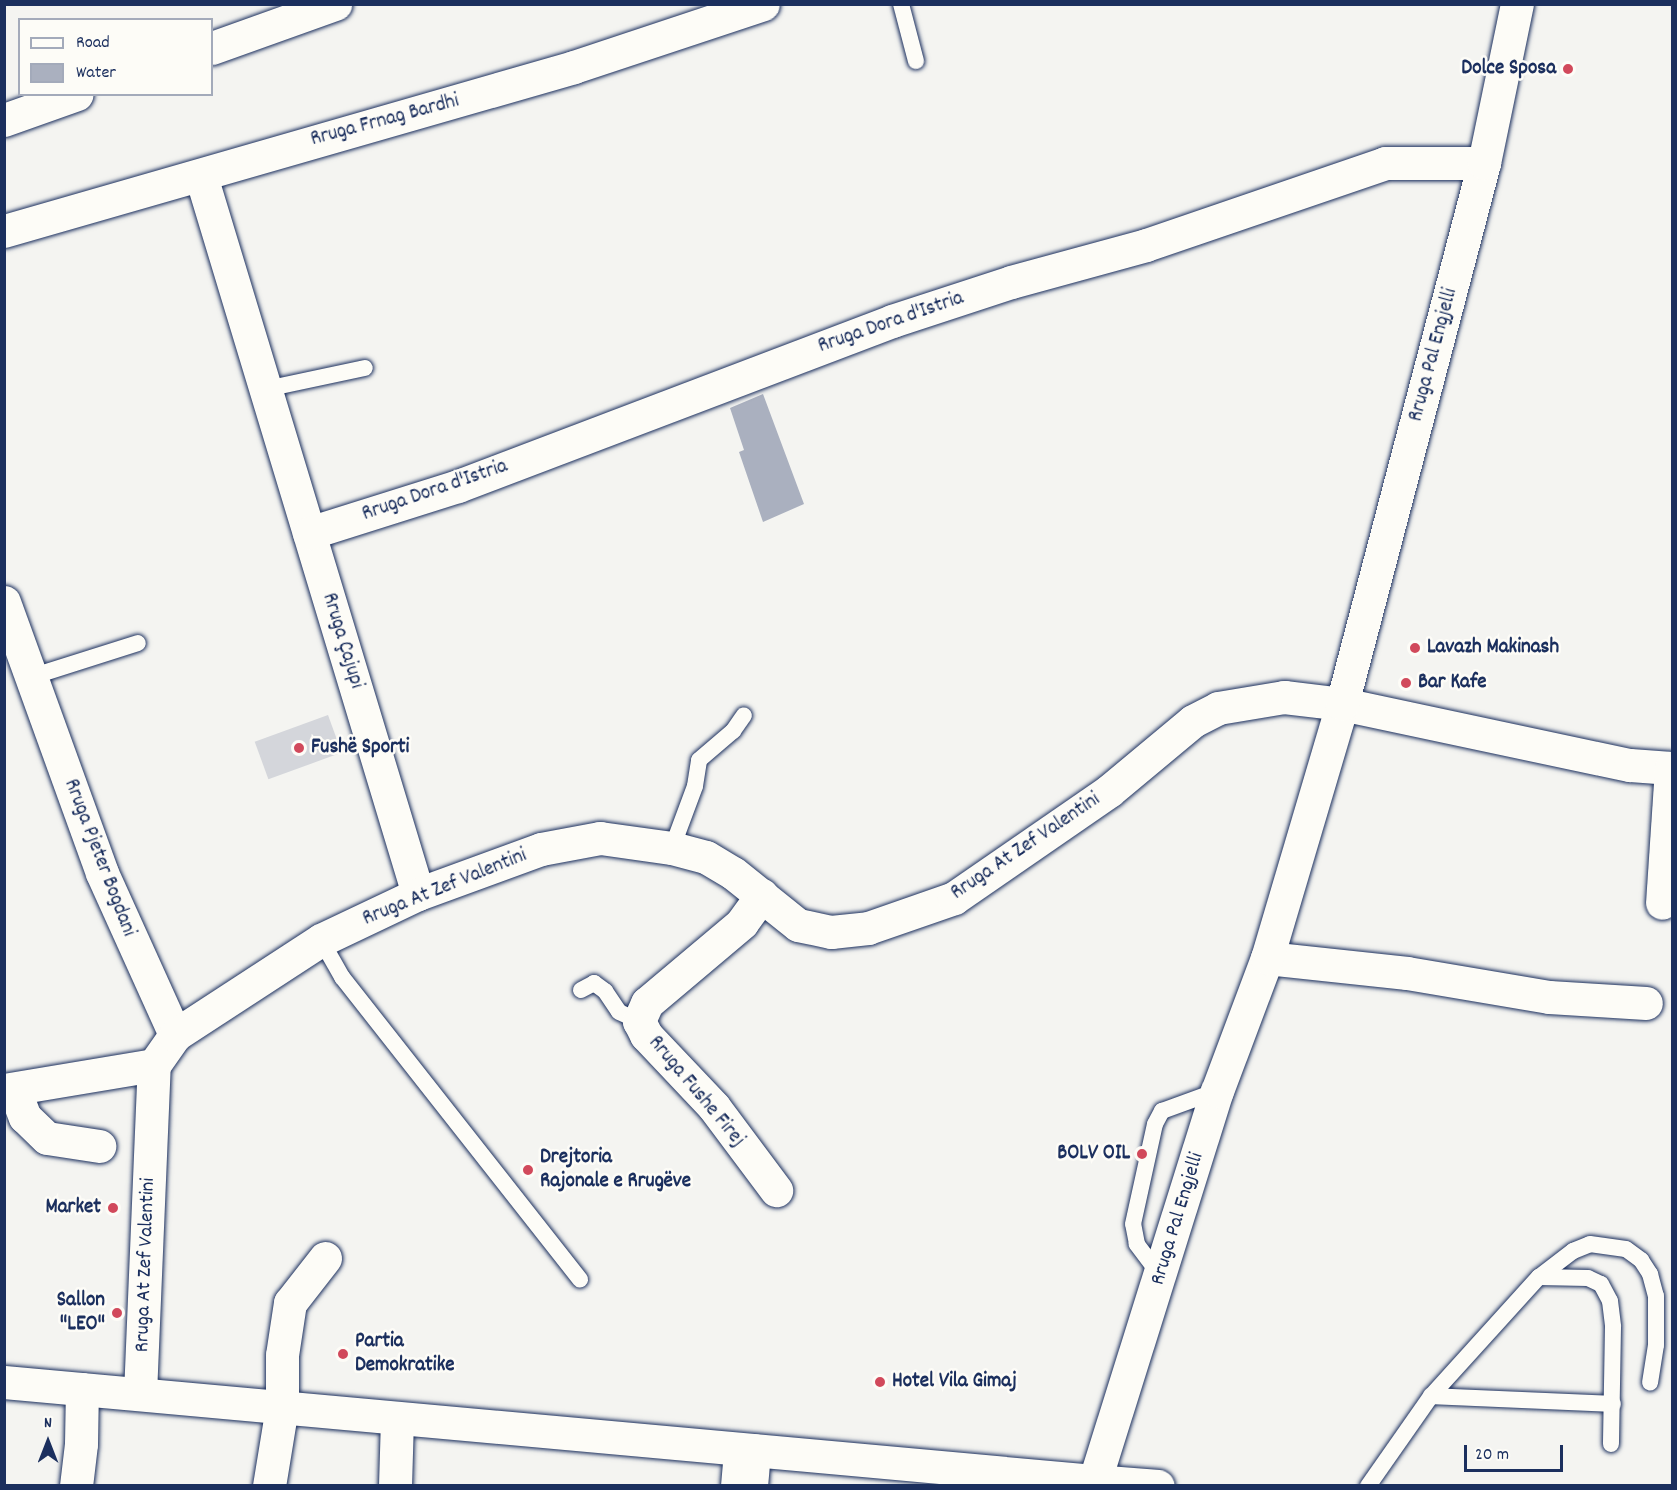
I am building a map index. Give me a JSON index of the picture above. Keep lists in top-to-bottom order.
{
  "streets": {
    "street": [
      "Rruga Frnag Bardhi",
      "Rruga Dora d'Istria",
      "Rruga Pal Engjelli",
      "Rruga Çajupi",
      "Rruga At Zef Valentini",
      "Rruga Pjeter Bogdani",
      "Rruga Fushe Firej"
    ]
  },
  "crossings": [
    ["Rruga Frnag Bardhi", "Rruga Çajupi"],
    ["Rruga Dora d'Istria", "Rruga Pal Engjelli"],
    ["Rruga Dora d'Istria", "Rruga Çajupi"],
    ["Rruga Pal Engjelli", "Rruga At Zef Valentini"],
    ["Rruga Çajupi", "Rruga At Zef Valentini"],
    ["Rruga At Zef Valentini", "Rruga Pjeter Bogdani"],
    ["Rruga At Zef Valentini", "Rruga Fushe Firej"]
  ],
  "places": [
    "Dolce Sposa",
    "Lavazh Makinash",
    "Bar Kafe",
    "Fushë Sporti",
    "BOLV OIL",
    "Drejtoria Rajonale e Rrugëve",
    "Market",
    "Sallon \"LEO\"",
    "Partia Demokratike",
    "Hotel Vila Gimaj"
  ],
  "legend": ["Road", "Water"],
  "scale_bar": "20 m",
  "north": "top"
}
